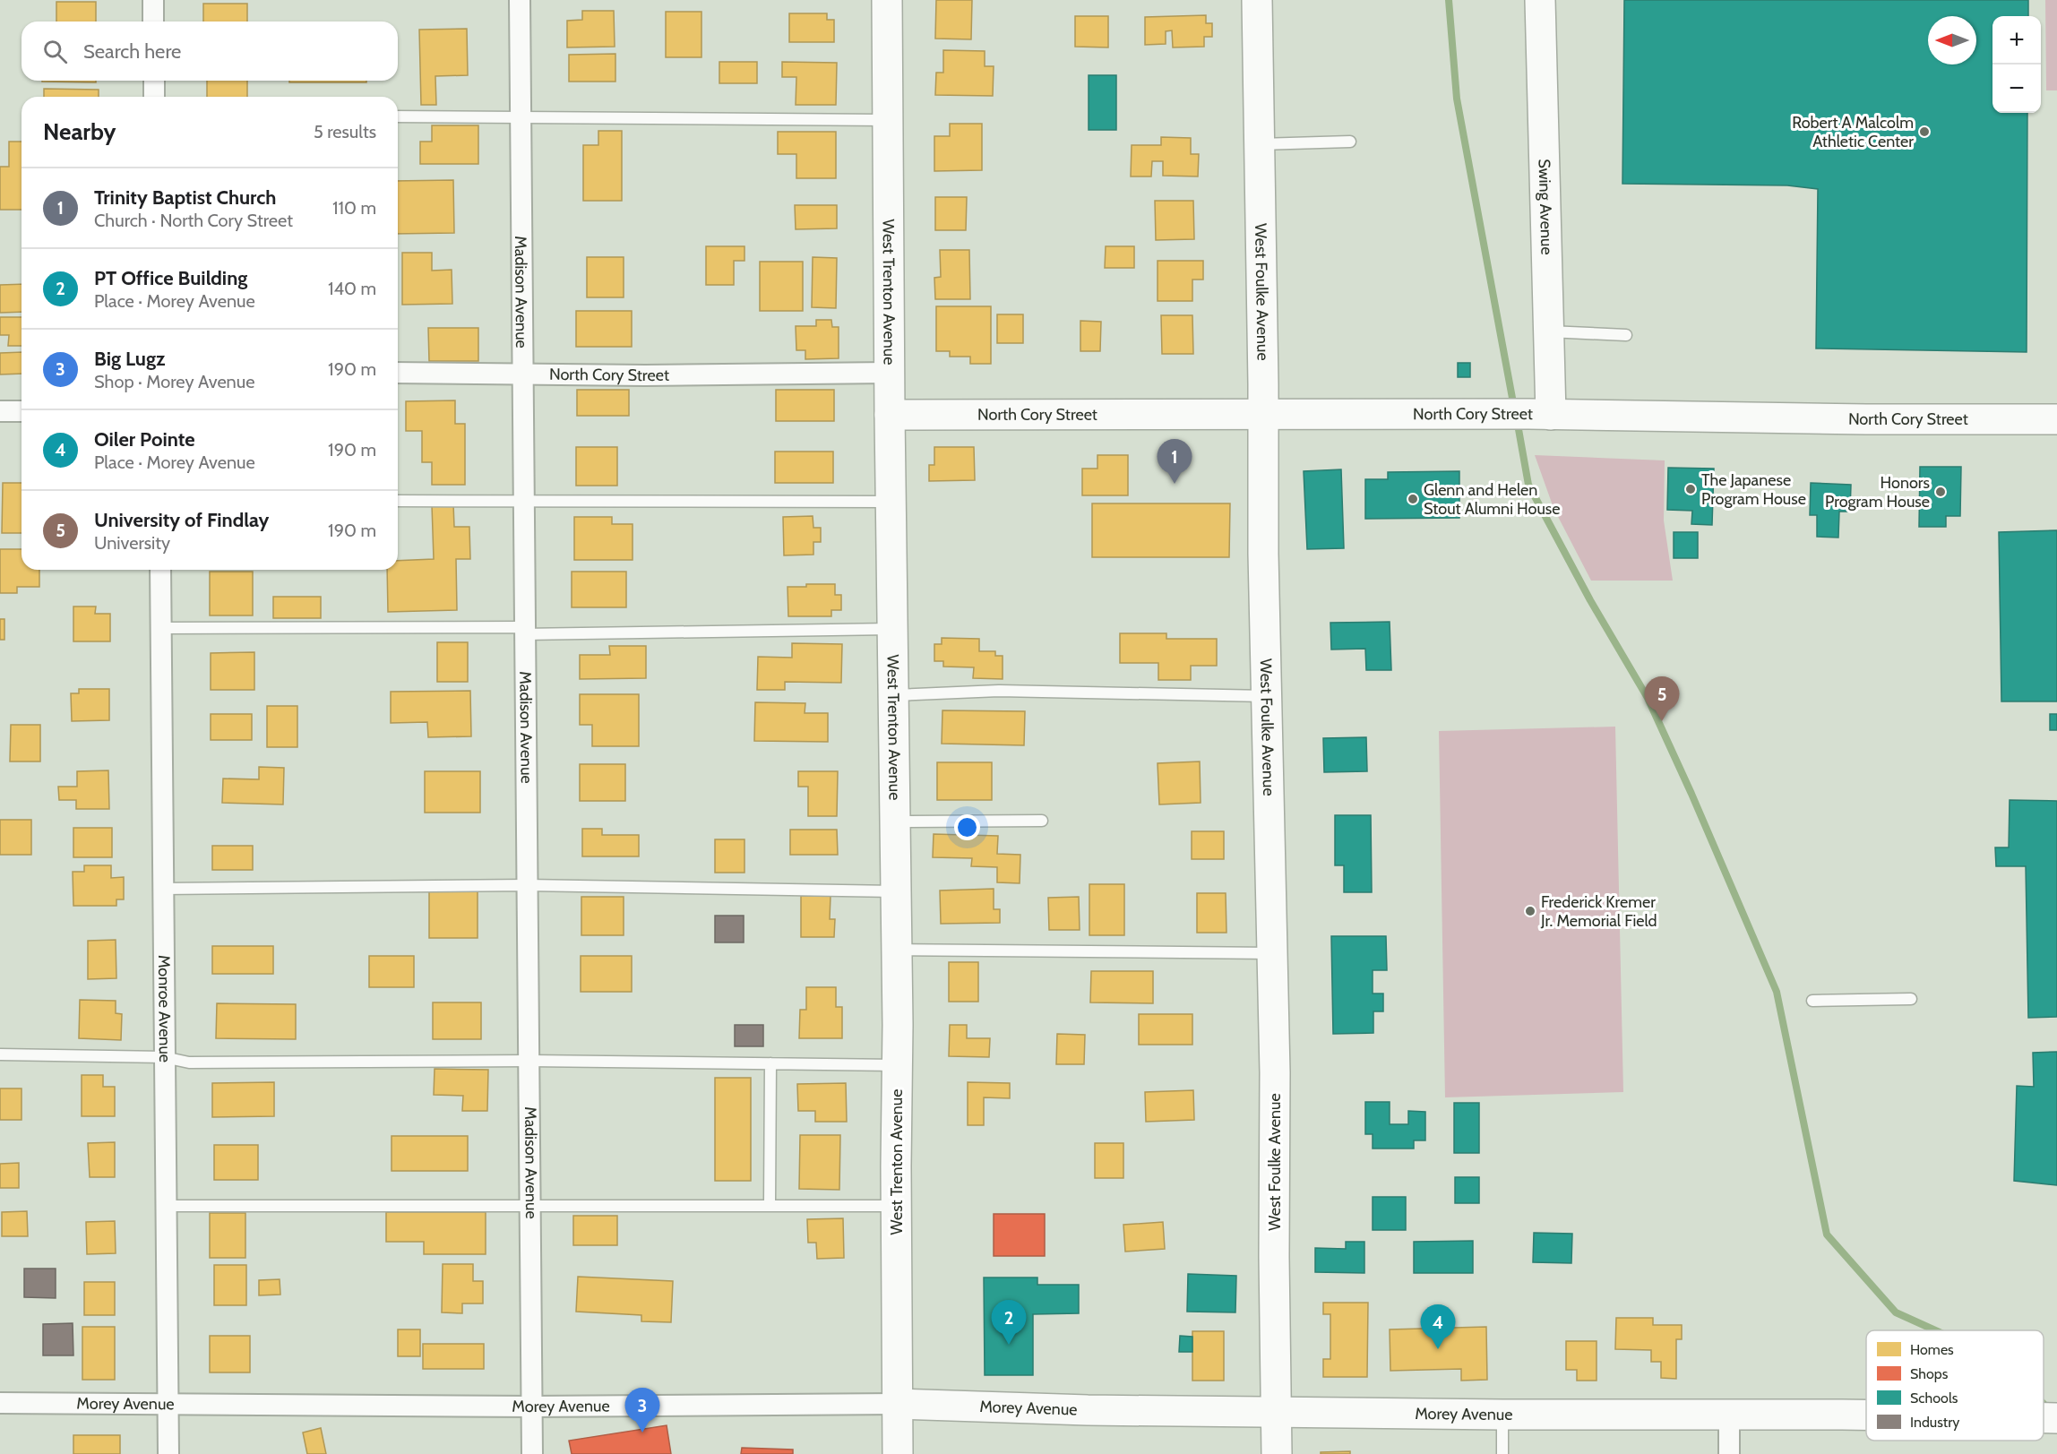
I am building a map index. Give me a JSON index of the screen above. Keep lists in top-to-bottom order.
{
  "streets": {
    "street": [
      "Swing Avenue",
      "Madison Avenue",
      "West Trenton Avenue",
      "West Foulke Avenue",
      "North Cory Street",
      "Monroe Avenue",
      "Morey Avenue"
    ]
  },
  "crossings": [
    ["Swing Avenue", "North Cory Street"],
    ["Madison Avenue", "North Cory Street"],
    ["Madison Avenue", "Morey Avenue"],
    ["West Trenton Avenue", "North Cory Street"],
    ["West Trenton Avenue", "Morey Avenue"],
    ["West Foulke Avenue", "North Cory Street"],
    ["West Foulke Avenue", "Morey Avenue"],
    ["Monroe Avenue", "Morey Avenue"]
  ],
  "places": [
    "Robert A Malcolm Athletic Center",
    "The Japanese Program House",
    "Honors Program House",
    "Glenn and Helen Stout Alumni House",
    "Frederick Kremer Jr. Memorial Field"
  ],
  "legend": [
    "Homes",
    "Shops",
    "Schools",
    "Industry"
  ],
  "north": "left",
  "page": {
    "map_buttons": ["+", "−"],
    "search": "Search here",
    "heading": ["Nearby", "5 results"],
    "list": [
      {
        "mark": "1",
        "name": "Trinity Baptist Church",
        "note": "Church · North Cory Street",
        "value": "110 m"
      },
      {
        "mark": "2",
        "name": "PT Office Building",
        "note": "Place · Morey Avenue",
        "value": "140 m"
      },
      {
        "mark": "3",
        "name": "Big Lugz",
        "note": "Shop · Morey Avenue",
        "value": "190 m"
      },
      {
        "mark": "4",
        "name": "Oiler Pointe",
        "note": "Place · Morey Avenue",
        "value": "190 m"
      },
      {
        "mark": "5",
        "name": "University of Findlay",
        "note": "University",
        "value": "190 m"
      }
    ],
    "pins": [
      "1",
      "5",
      "2",
      "4",
      "3"
    ]
  }
}
